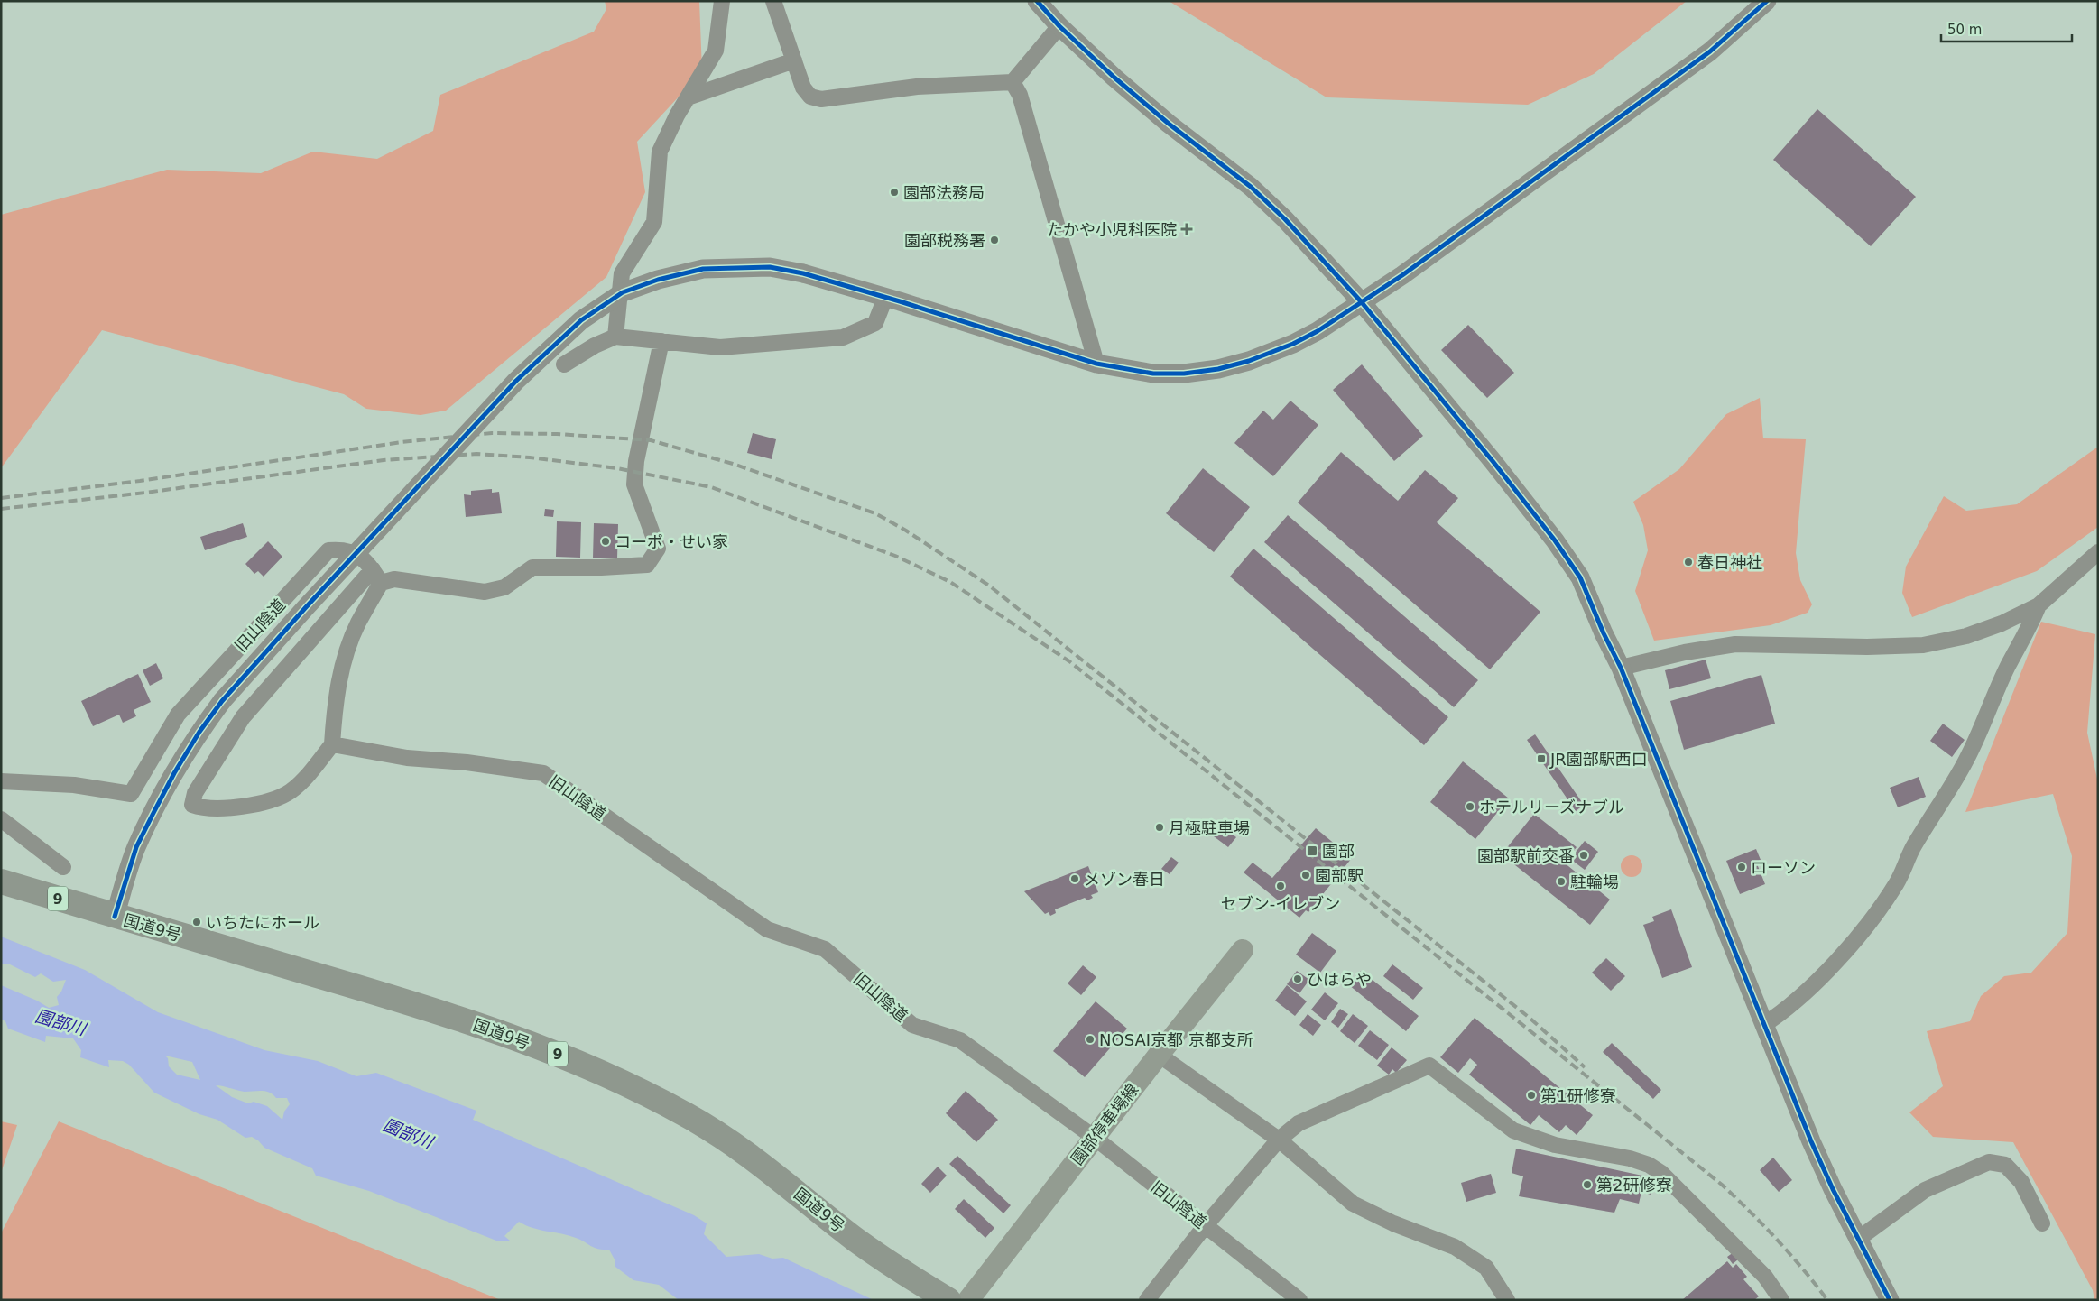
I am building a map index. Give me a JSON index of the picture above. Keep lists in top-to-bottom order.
{
  "streets": {
    "highway": ["9", "国道9号"],
    "main road": ["園部停車場線"],
    "street": ["旧山陰道"]
  },
  "crossings": [
    ["旧山陰道", "園部停車場線"]
  ],
  "water": ["園部川"],
  "places": {
    "other": [
      "園部法務局",
      "園部税務署",
      "コーポ・せい家",
      "春日神社",
      "ホテルリーズナブル",
      "月極駐車場",
      "園部駅前交番",
      "ローソン",
      "園部駅",
      "メゾン春日",
      "駐輪場",
      "セブン-イレブン",
      "いちたにホール",
      "ひはらや",
      "NOSAI京都 京都支所",
      "第1研修寮",
      "第2研修寮"
    ],
    "health": ["たかや小児科医院"],
    "transit": ["JR園部駅西口", "園部"]
  },
  "scale_bar": "50 m"
}
